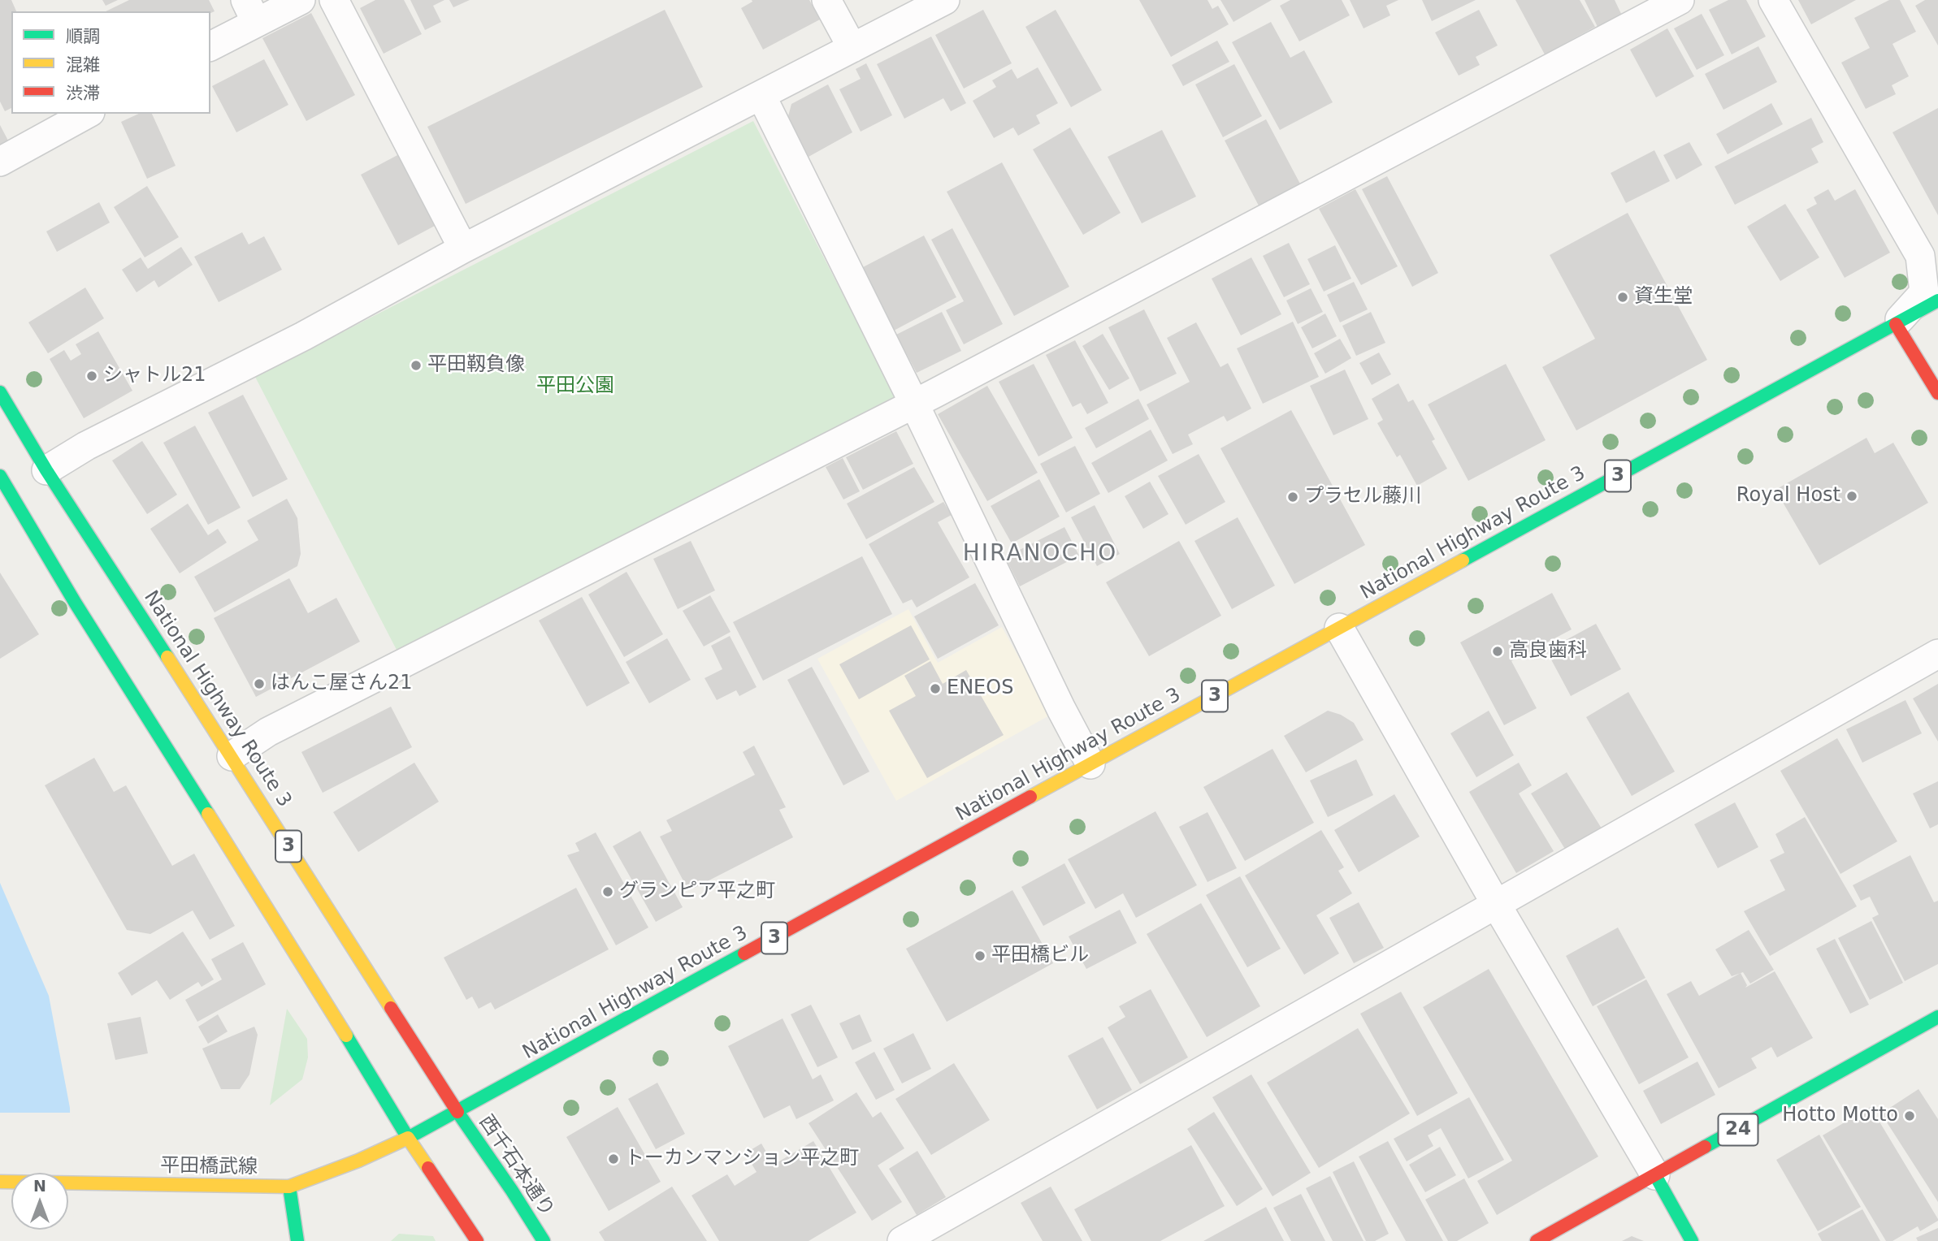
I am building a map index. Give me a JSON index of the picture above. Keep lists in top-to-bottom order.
{
  "streets": {
    "main road": [
      "3",
      "National Highway Route 3",
      "24",
      "西千石本通り",
      "平田橋武線"
    ]
  },
  "crossings": [
    ["National Highway Route 3", "西千石本通り"],
    ["National Highway Route 3", "平田橋武線"]
  ],
  "districts": ["HIRANOCHO"],
  "parks": ["平田公園"],
  "places": [
    "資生堂",
    "平田靱負像",
    "シャトル21",
    "Royal Host",
    "プラセル藤川",
    "高良歯科",
    "はんこ屋さん21",
    "ENEOS",
    "グランピア平之町",
    "平田橋ビル",
    "Hotto Motto",
    "トーカンマンション平之町"
  ],
  "legend": ["順調", "混雑", "渋滞"],
  "north": "top"
}
